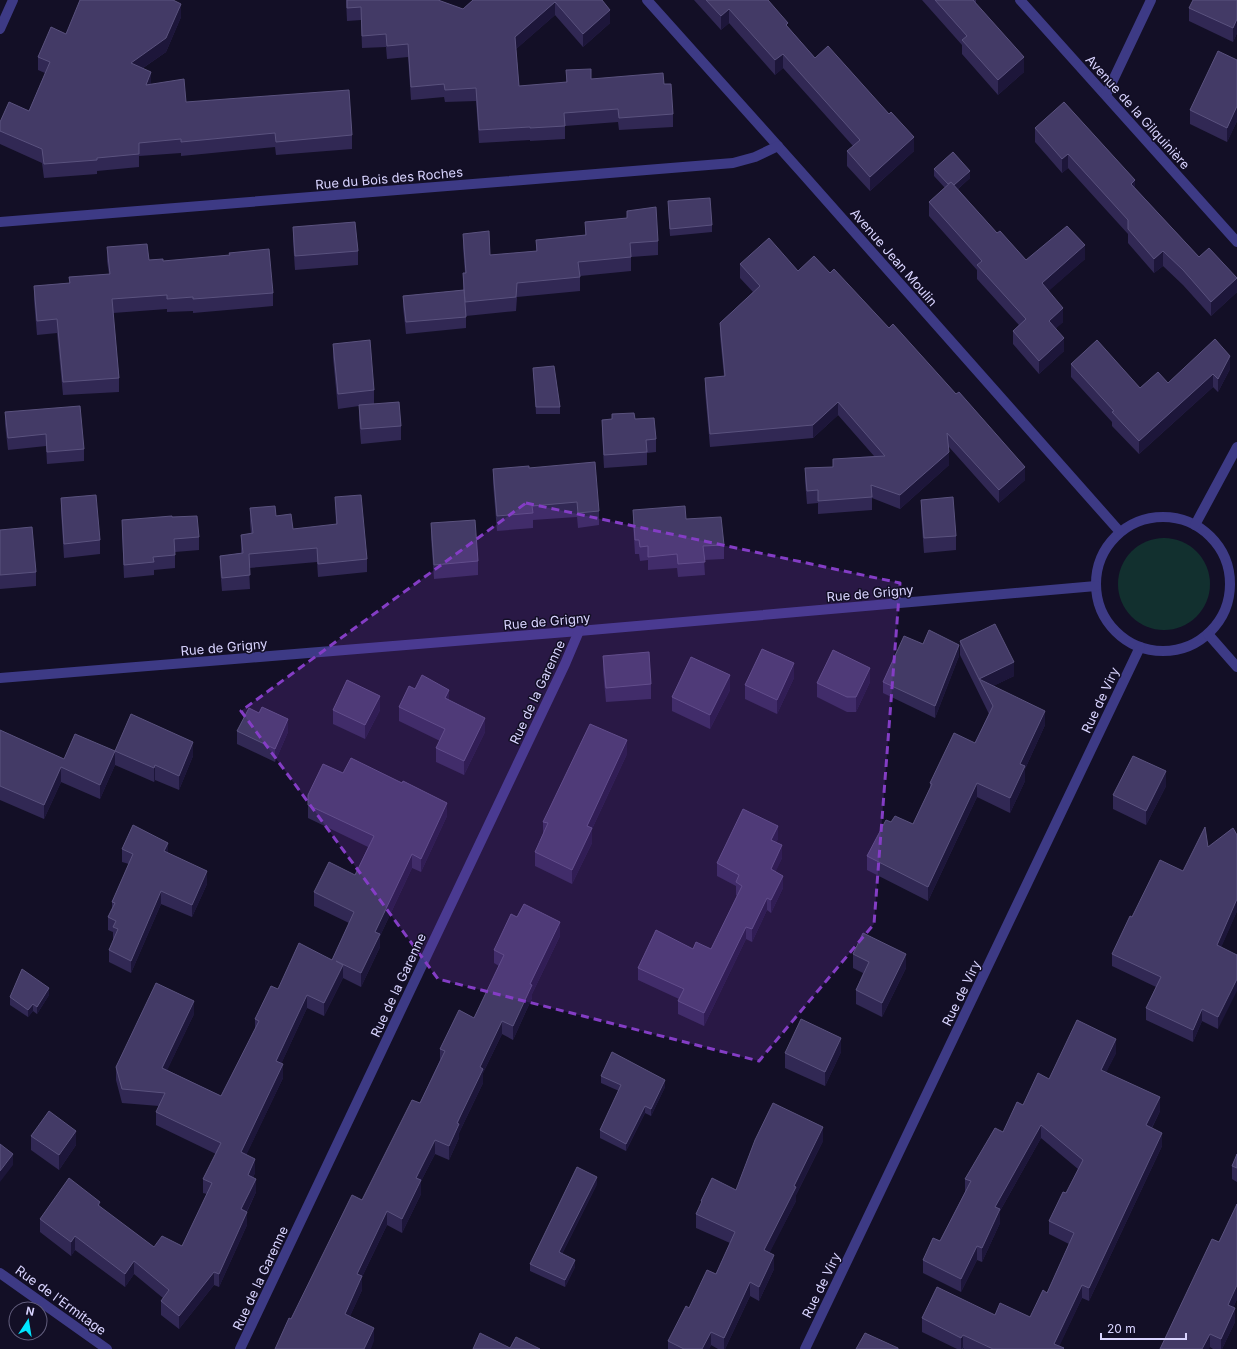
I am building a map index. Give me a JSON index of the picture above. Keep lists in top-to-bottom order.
{
  "streets": {
    "street": [
      "Avenue de la Gilquinière",
      "Rue du Bois des Roches",
      "Avenue Jean Moulin",
      "Rue de Grigny",
      "Rue de la Garenne",
      "Rue de Viry",
      "Rue de l'Ermitage"
    ]
  },
  "crossings": [
    ["Rue du Bois des Roches", "Avenue Jean Moulin"],
    ["Avenue Jean Moulin", "Rue de Grigny"],
    ["Avenue Jean Moulin", "Rue de Viry"],
    ["Rue de Grigny", "Rue de la Garenne"],
    ["Rue de Grigny", "Rue de Viry"]
  ],
  "scale_bar": "20 m",
  "north": "top"
}
